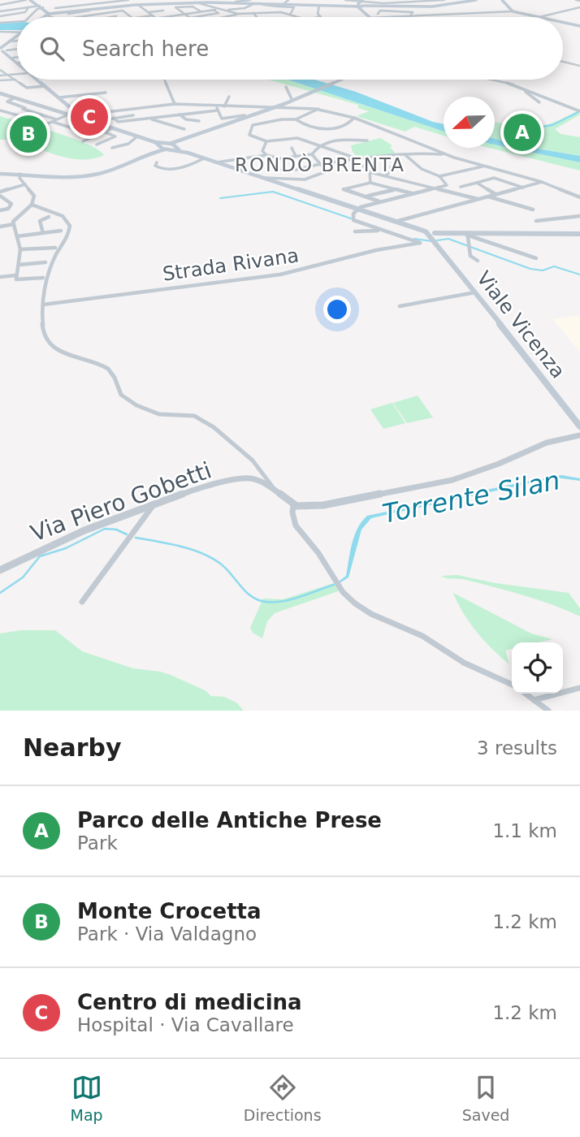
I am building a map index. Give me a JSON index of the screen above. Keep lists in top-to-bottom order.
{
  "streets": {
    "main road": ["Viale Vicenza"],
    "street": ["Strada Rivana", "Via Piero Gobetti"]
  },
  "districts": ["RONDÒ BRENTA"],
  "water": ["Torrente Silan"],
  "north": "left",
  "page": {
    "search": "Search here",
    "pins": ["C", "A", "B"],
    "heading": ["Nearby", "3 results"],
    "list": [
      {
        "mark": "A",
        "name": "Parco delle Antiche Prese",
        "note": "Park",
        "value": "1.1 km"
      },
      {
        "mark": "B",
        "name": "Monte Crocetta",
        "note": "Park · Via Valdagno",
        "value": "1.2 km"
      },
      {
        "mark": "C",
        "name": "Centro di medicina",
        "note": "Hospital · Via Cavallare",
        "value": "1.2 km"
      }
    ],
    "nav": ["Map", "Directions", "Saved"]
  }
}
